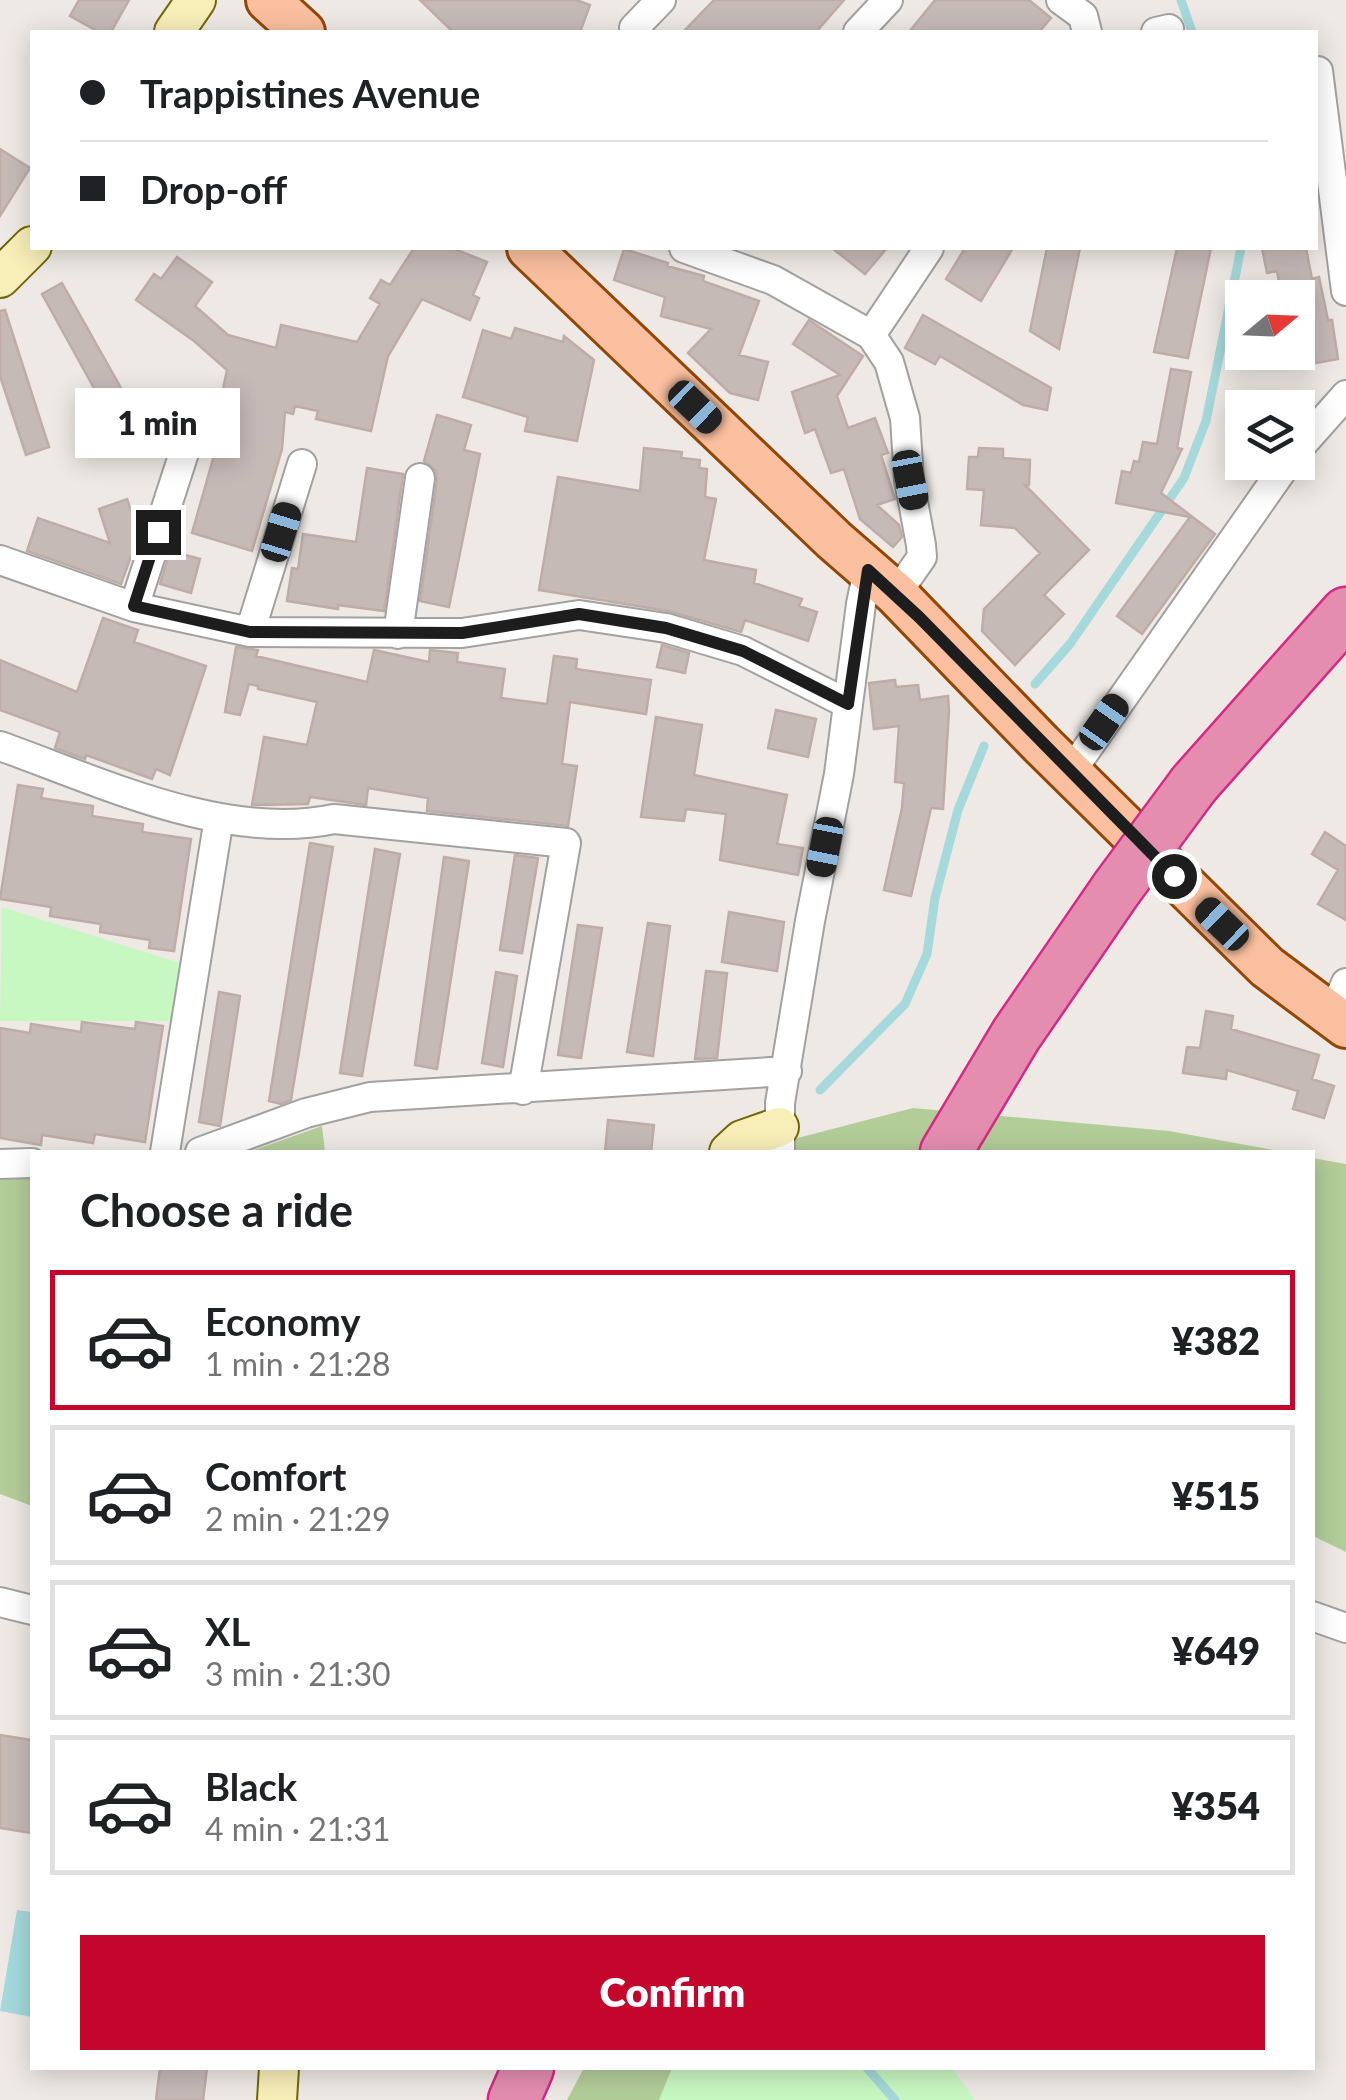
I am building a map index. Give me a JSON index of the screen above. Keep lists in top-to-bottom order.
{
  "north": "right",
  "page": {
    "banner": ["Trappistines Avenue", "Drop-off"],
    "bubble": "1 min",
    "heading": "Choose a ride",
    "list": [
      {
        "name": "Economy",
        "note": "1 min · 21:28",
        "value": "¥382"
      },
      {
        "name": "Comfort",
        "note": "2 min · 21:29",
        "value": "¥515"
      },
      {
        "name": "XL",
        "note": "3 min · 21:30",
        "value": "¥649"
      },
      {
        "name": "Black",
        "note": "4 min · 21:31",
        "value": "¥354"
      }
    ],
    "buttons": "Confirm"
  }
}
